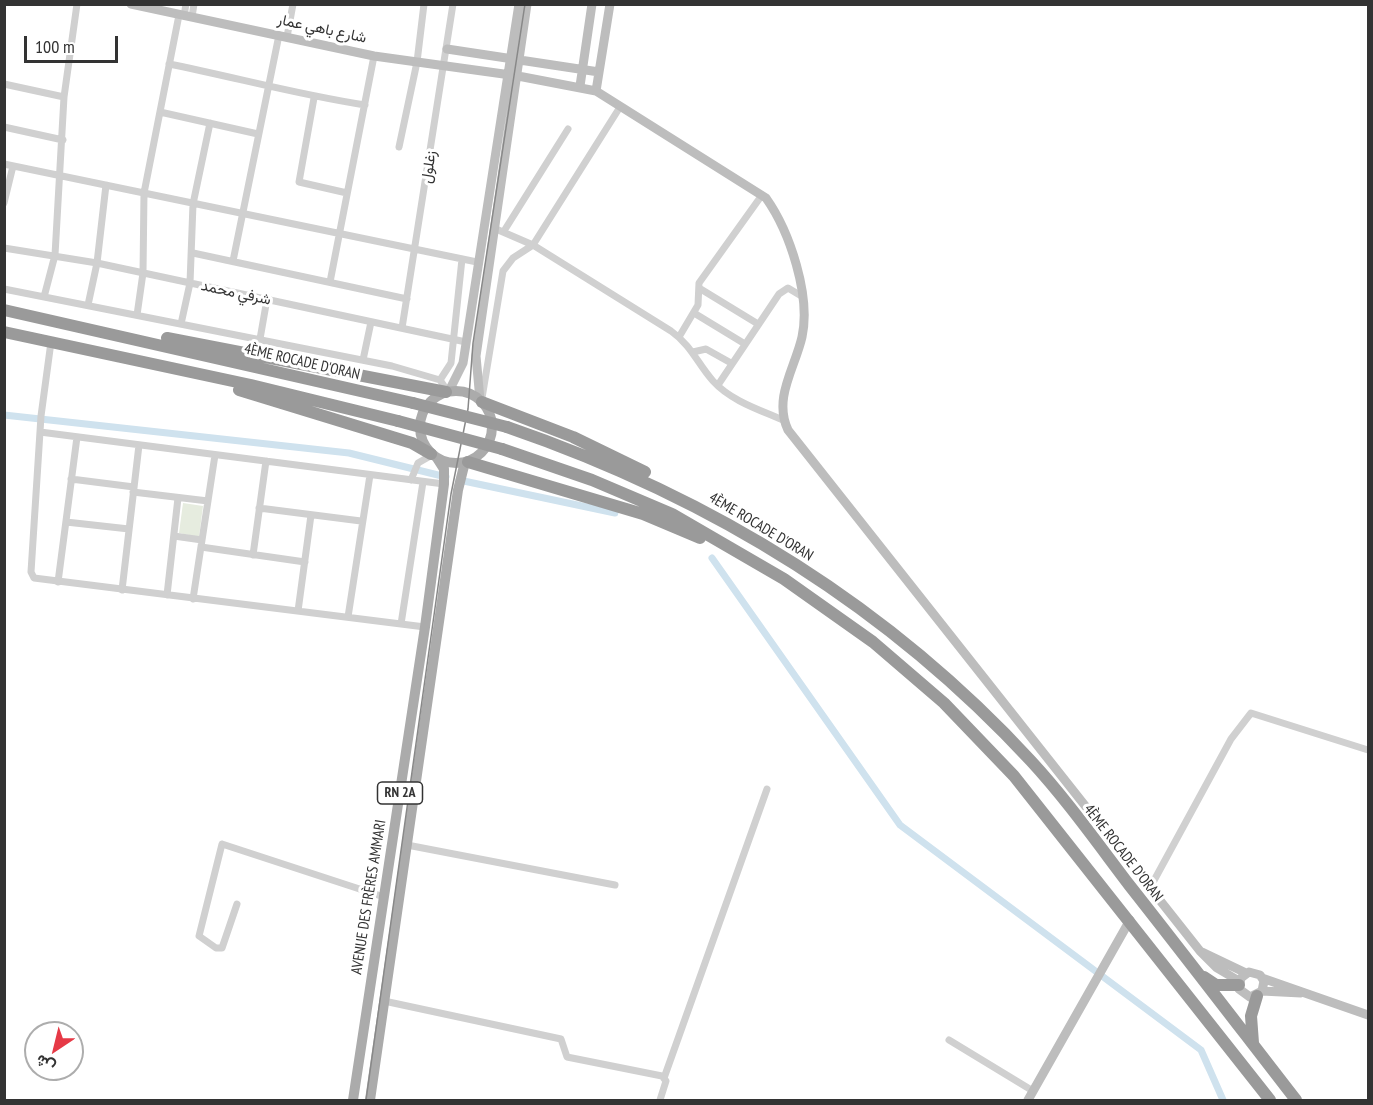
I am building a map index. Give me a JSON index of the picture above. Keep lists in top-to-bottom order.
{
  "streets": {
    "highway": ["4ÈME ROCADE D'ORAN"],
    "main road": ["شارع باهي عمار", "RN 2A", "AVENUE DES FRÈRES AMMARI"],
    "street": ["زغلول", "شرفي محمد"]
  },
  "crossings": [
    ["شارع باهي عمار", "زغلول"],
    ["زغلول", "شرفي محمد"]
  ],
  "scale_bar": "100 m",
  "north": "bottom left"
}
